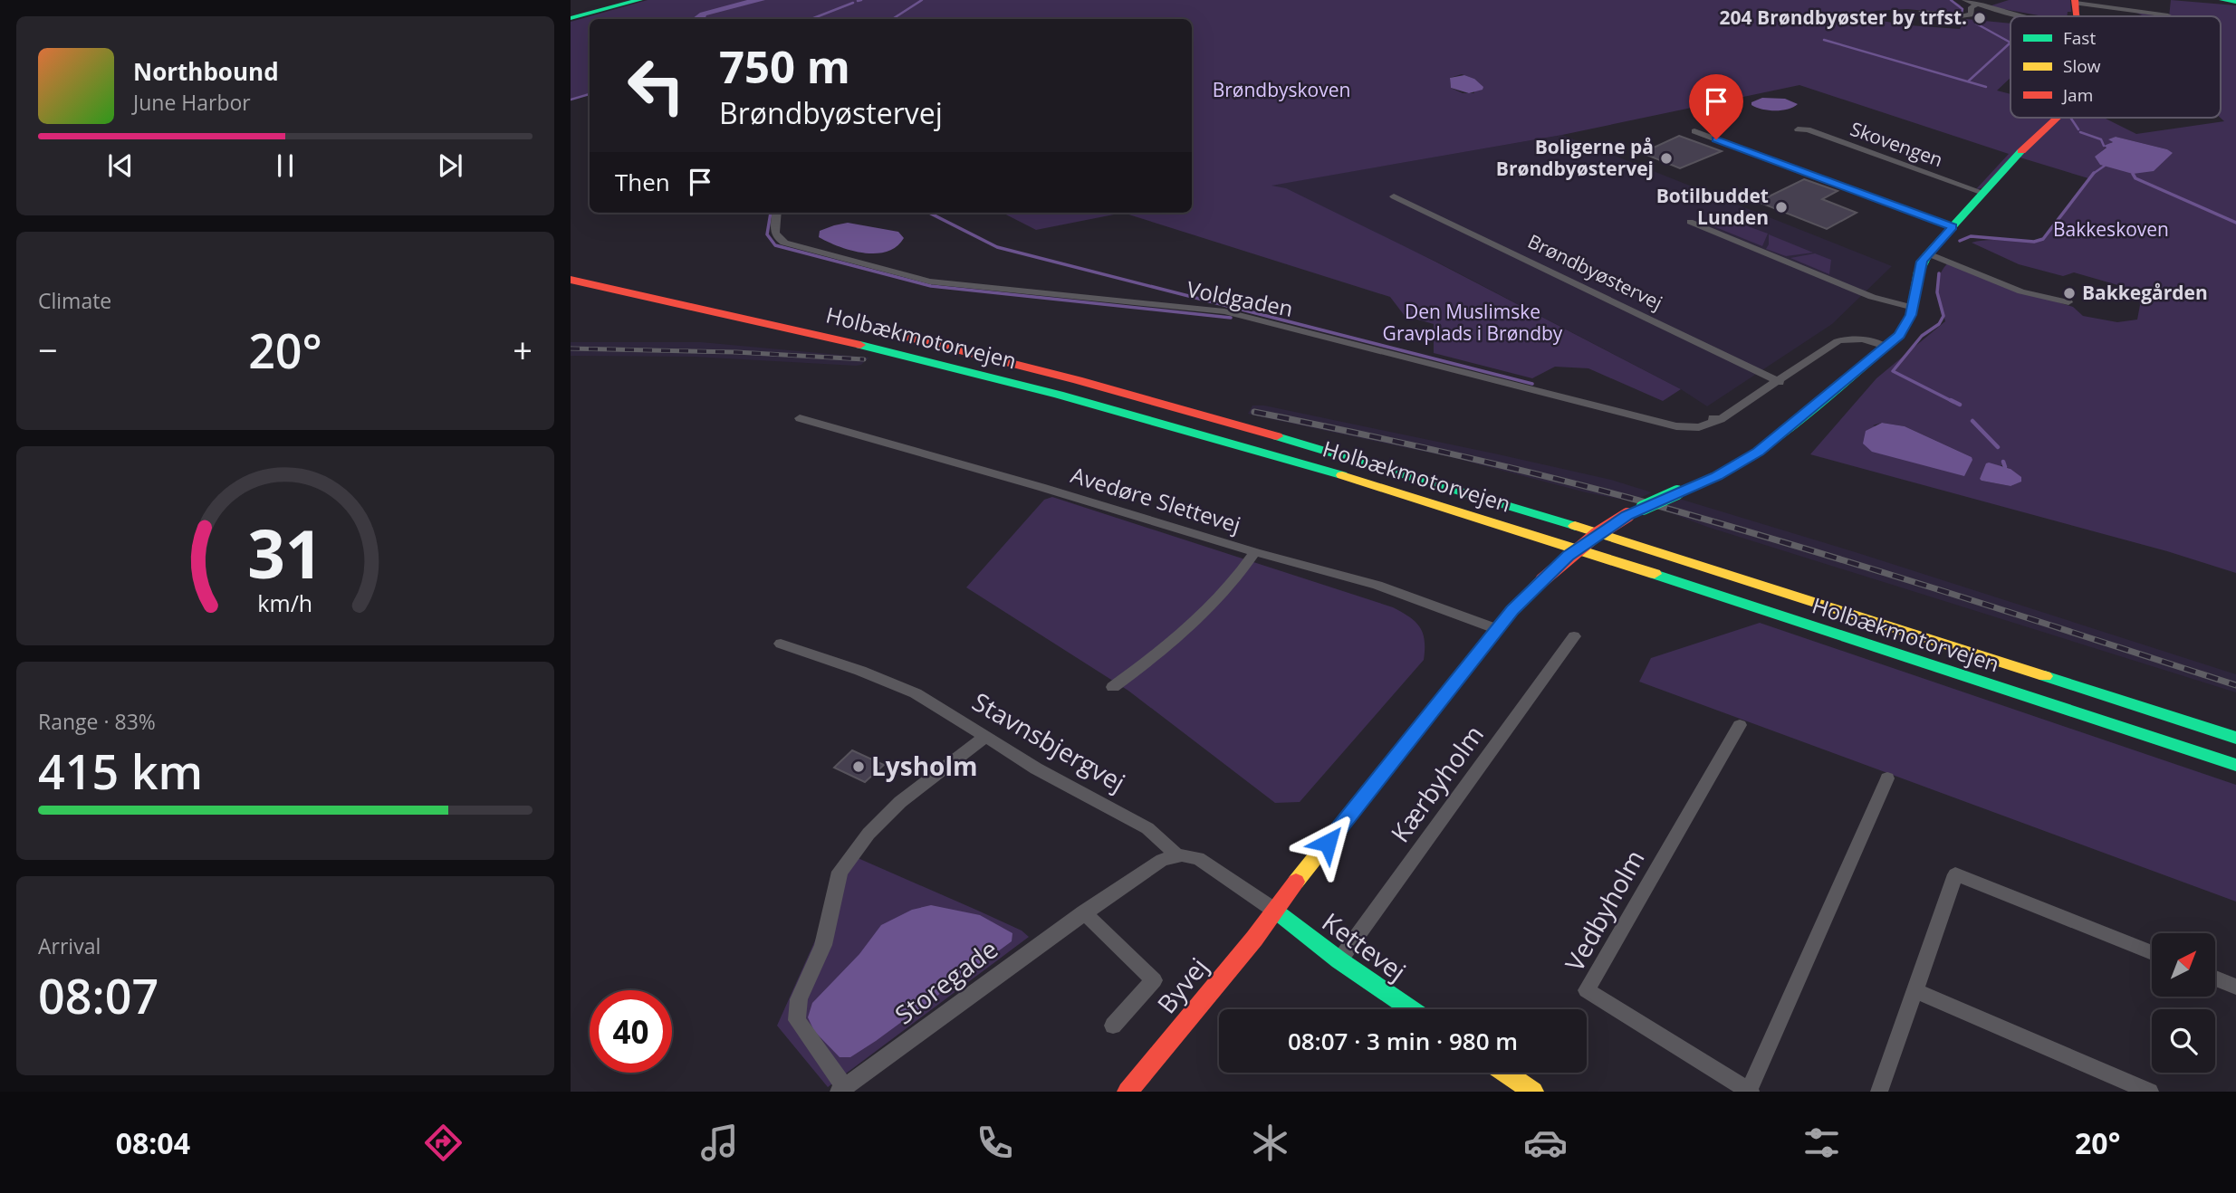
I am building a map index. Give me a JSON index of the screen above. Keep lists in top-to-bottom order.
{
  "streets": {
    "main road": ["Holbækmotorvejen", "Kettevej", "Byvej"],
    "street": [
      "Skovengen",
      "Brøndbyøstervej",
      "Voldgaden",
      "Avedøre Slettevej",
      "Stavnsbjergvej",
      "Kærbyholm",
      "Vedbyholm",
      "Storegade"
    ]
  },
  "crossings": [
    ["Brøndbyøstervej", "Voldgaden"],
    ["Stavnsbjergvej", "Kettevej"],
    ["Stavnsbjergvej", "Storegade"],
    ["Stavnsbjergvej", "Byvej"],
    ["Kærbyholm", "Kettevej"],
    ["Kettevej", "Byvej"]
  ],
  "parks": ["Brøndbyskoven", "Bakkeskoven", "Den Muslimske Gravplads i Brøndby"],
  "places": [
    "204 Brøndbyøster by trfst.",
    "Boligerne på Brøndbyøstervej",
    "Botilbuddet Lunden",
    "Bakkegården",
    "Lysholm"
  ],
  "legend": ["Fast", "Slow", "Jam"],
  "north": "top right",
  "page": {
    "turn": ["750 m", "Brøndbyøstervej"],
    "song": ["Northbound", "June Harbor"],
    "then": "Then",
    "tile": [
      "Climate",
      ["Range · 83%", "415 km"],
      ["Arrival", "08:07"]
    ],
    "heat": ["−", "20°", "+"],
    "limit": "40",
    "trip": "08:07 · 3 min · 980 m",
    "tabs": ["08:04", "20°"],
    "gauge": ["31", "km/h"]
  }
}
